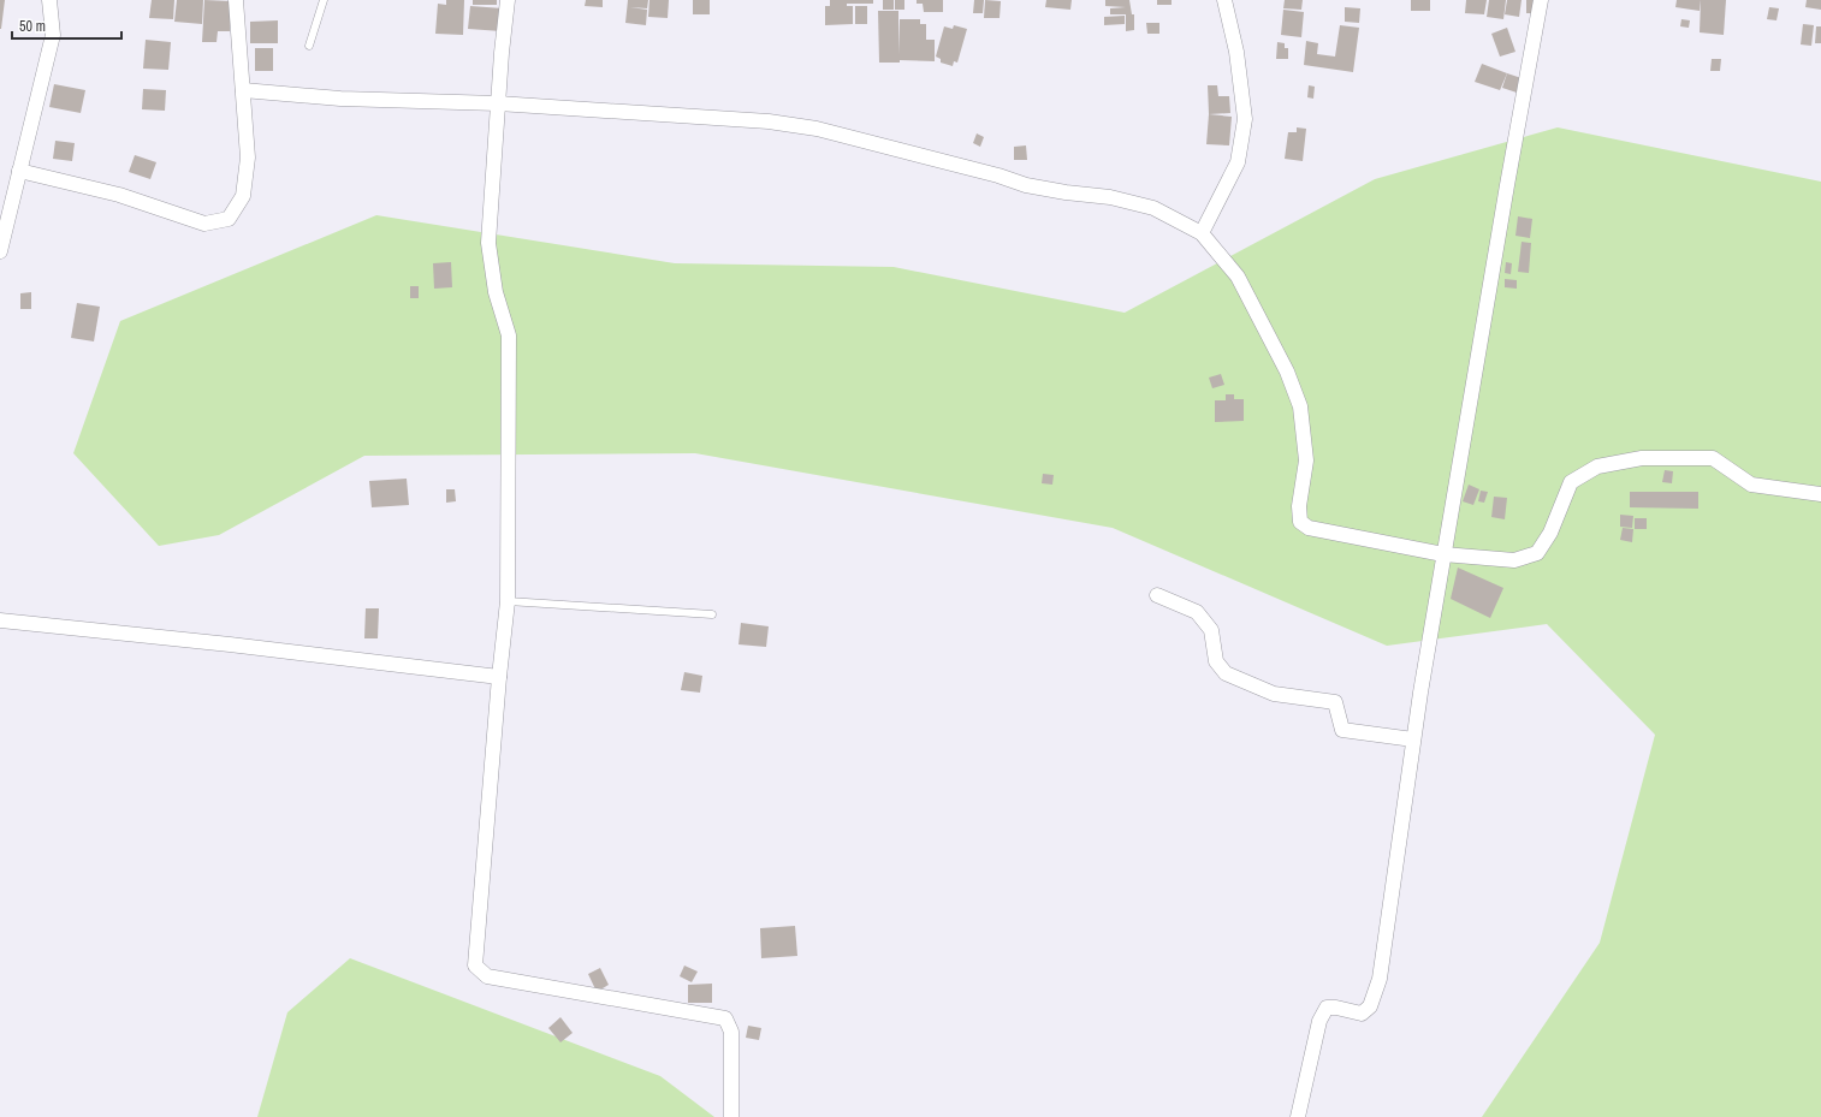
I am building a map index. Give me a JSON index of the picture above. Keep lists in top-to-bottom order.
{
  "scale_bar": "50 m"
}
